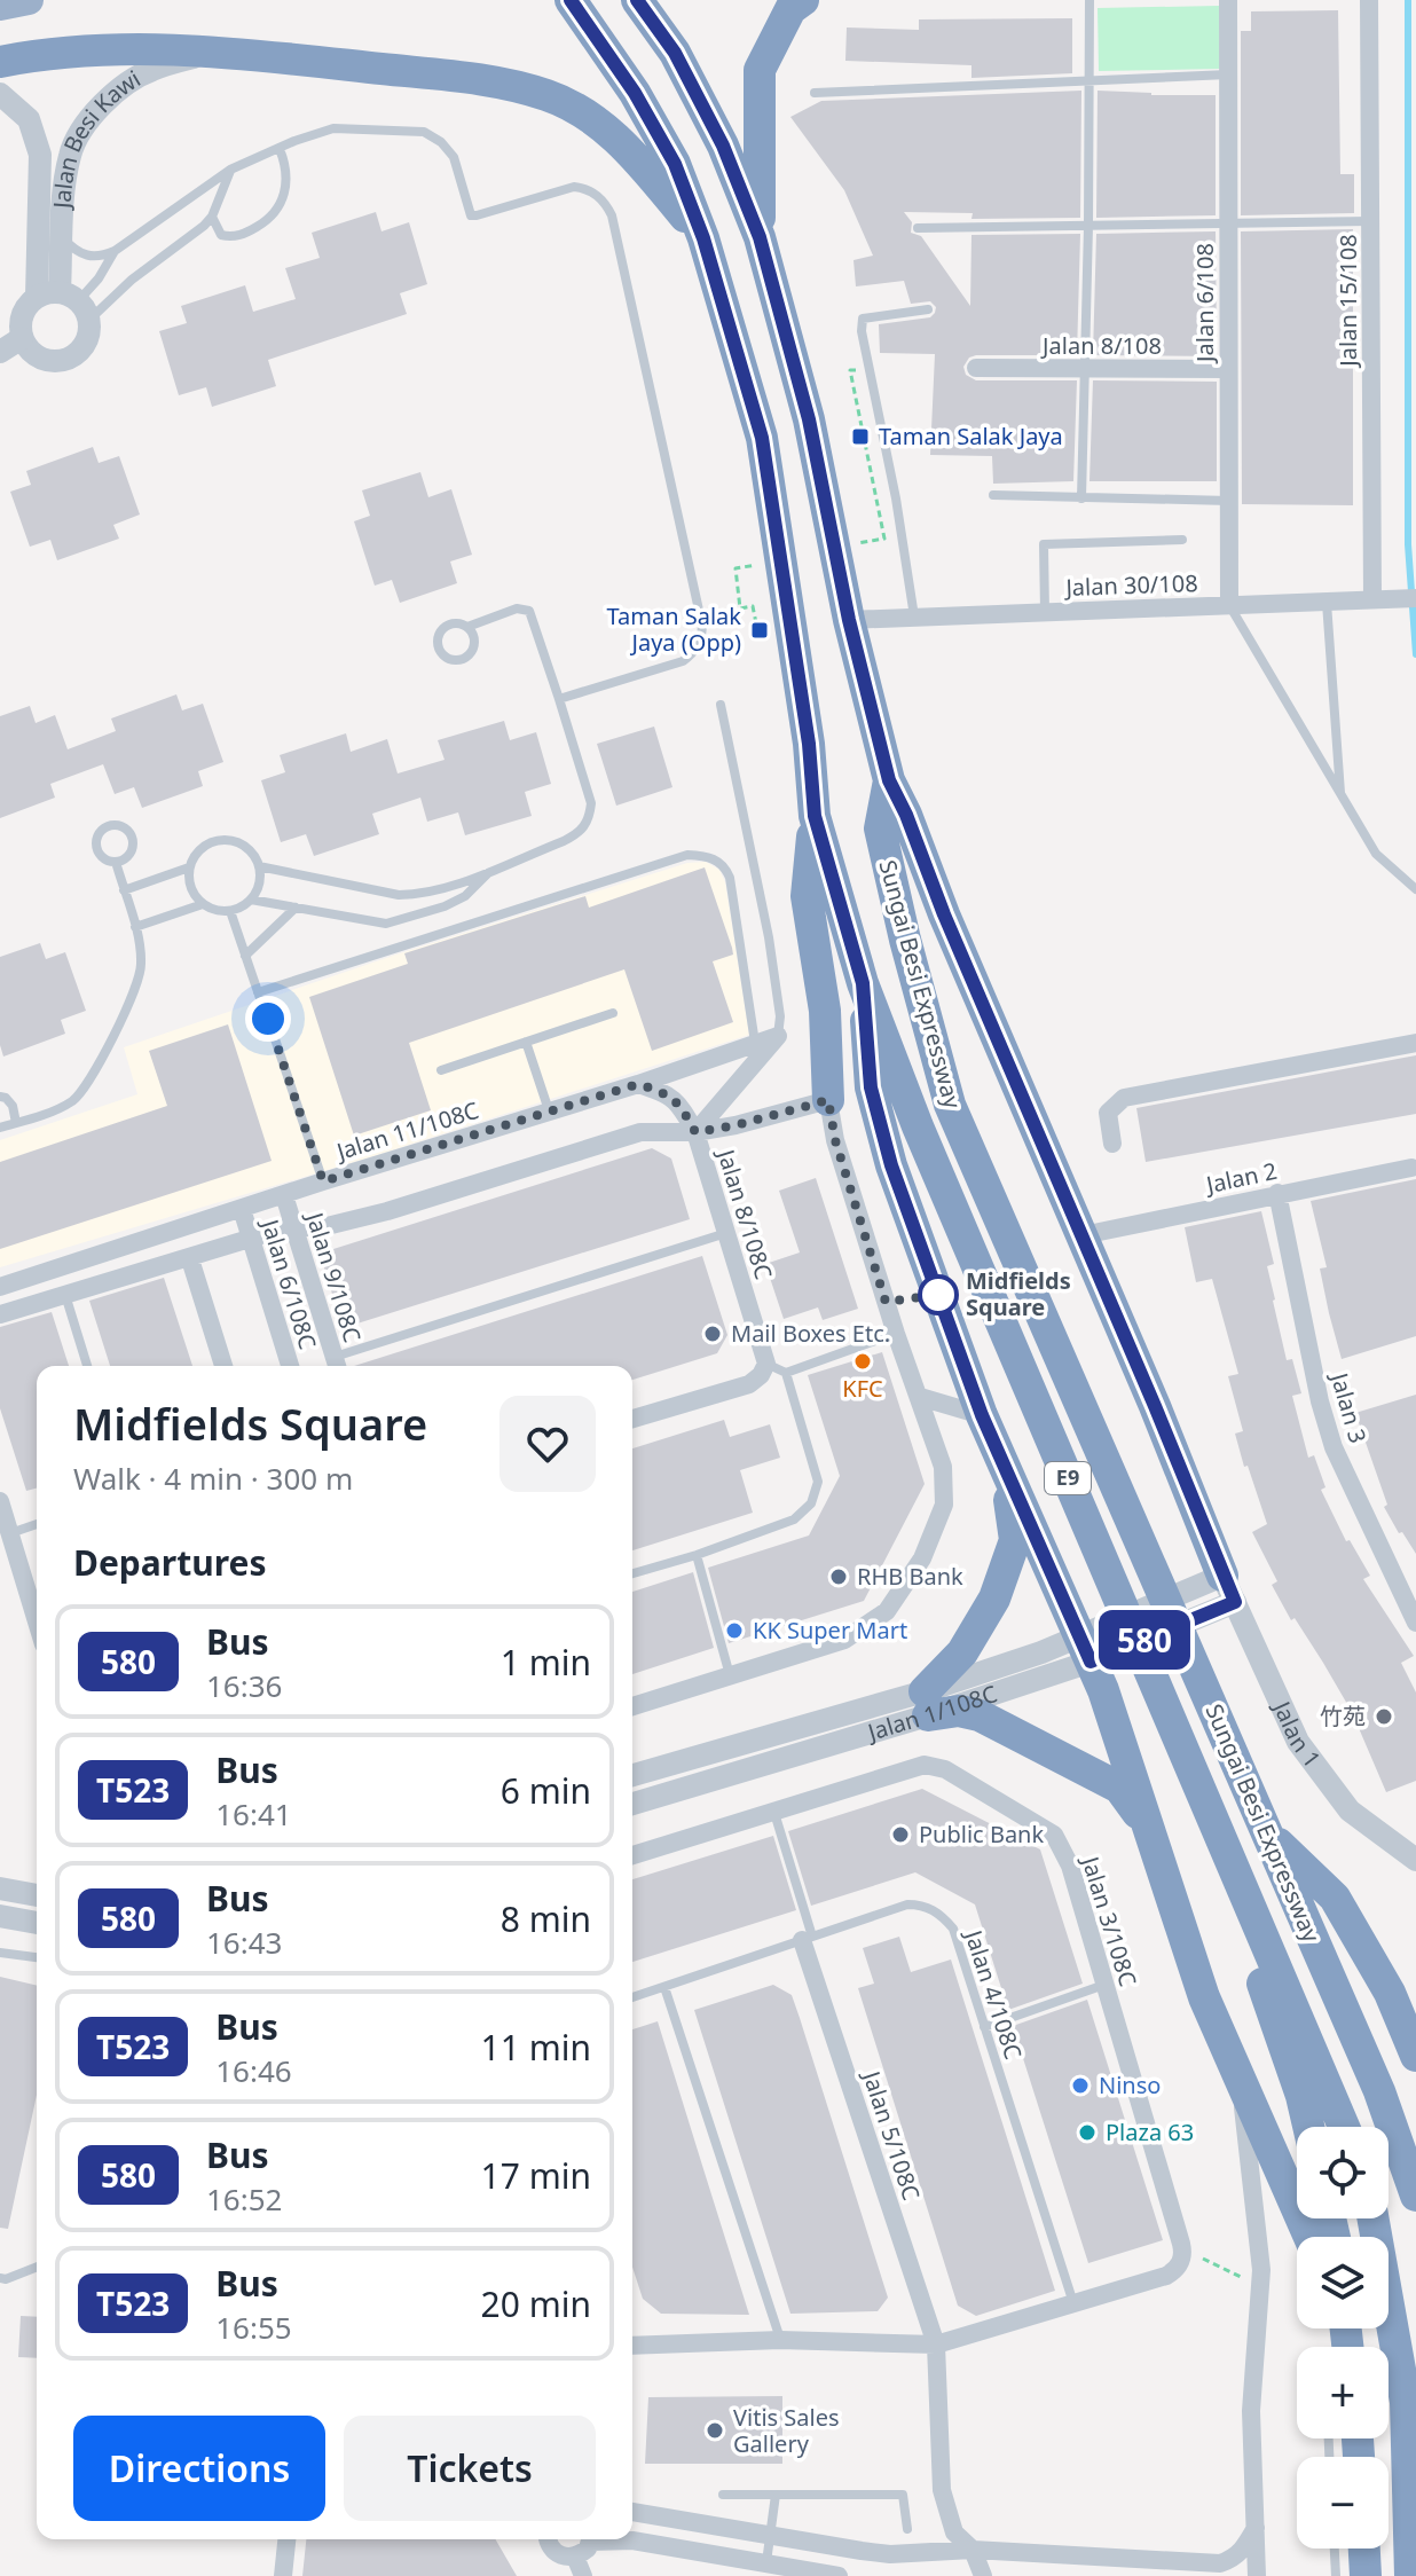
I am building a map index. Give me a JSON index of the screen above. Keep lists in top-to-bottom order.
{
  "streets": {
    "highway": ["Sungai Besi Expressway", "E9"],
    "street": [
      "Jalan Besi Kawi",
      "Jalan 15/108",
      "Jalan 6/108",
      "Jalan 8/108",
      "Jalan 30/108",
      "Jalan 11/108C",
      "Jalan 2",
      "Jalan 8/108C",
      "Jalan 9/108C",
      "Jalan 6/108C",
      "Jalan 3",
      "Jalan 1/108C",
      "Jalan 1",
      "Jalan 3/108C",
      "Jalan 5/108C"
    ],
    "lane": ["Jalan 4/108C"]
  },
  "crossings": [
    ["Jalan 15/108", "Jalan 30/108"],
    ["Jalan 6/108", "Jalan 8/108"],
    ["Jalan 6/108", "Jalan 30/108"],
    ["Jalan 30/108", "Sungai Besi Expressway"],
    ["Jalan 11/108C", "Jalan 8/108C"],
    ["Jalan 11/108C", "Jalan 9/108C"],
    ["Jalan 11/108C", "Jalan 6/108C"],
    ["Jalan 2", "Jalan 3"],
    ["Jalan 1/108C", "Jalan 1"],
    ["Jalan 4/108C", "Jalan 5/108C"]
  ],
  "places": {
    "transit": ["Taman Salak Jaya", "Taman Salak Jaya (Opp)"],
    "other": [
      "Midfields Square",
      "Mail Boxes Etc.",
      "KFC",
      "RHB Bank",
      "KK Super Mart",
      "竹苑",
      "Public Bank",
      "Ninso",
      "Plaza 63",
      "Vitis Sales Gallery"
    ]
  },
  "lines": ["bus line 580"],
  "page": {
    "on_map": "580",
    "heading": [
      ["Midfields Square", "Walk · 4 min · 300 m"],
      "Departures"
    ],
    "list": [
      {
        "mark": "580",
        "name": "Bus",
        "note": "16:36",
        "value": "1 min"
      },
      {
        "mark": "T523",
        "name": "Bus",
        "note": "16:41",
        "value": "6 min"
      },
      {
        "mark": "580",
        "name": "Bus",
        "note": "16:43",
        "value": "8 min"
      },
      {
        "mark": "T523",
        "name": "Bus",
        "note": "16:46",
        "value": "11 min"
      },
      {
        "mark": "580",
        "name": "Bus",
        "note": "16:52",
        "value": "17 min"
      },
      {
        "mark": "T523",
        "name": "Bus",
        "note": "16:55",
        "value": "20 min"
      }
    ],
    "map_buttons": ["+", "−"],
    "buttons": ["Directions", "Tickets"]
  }
}
